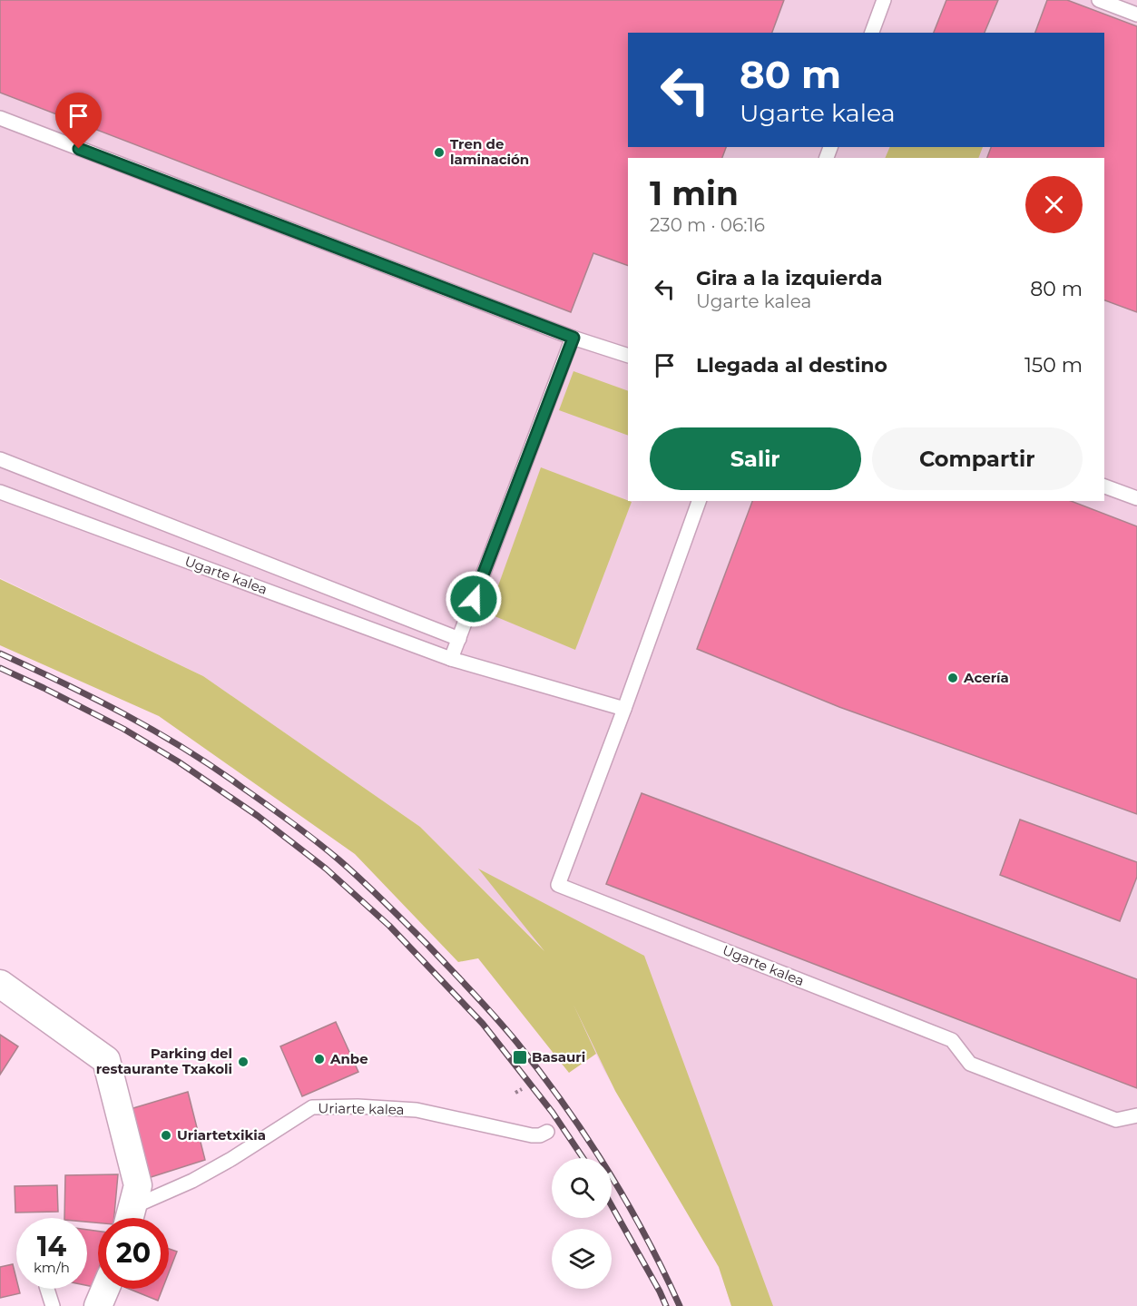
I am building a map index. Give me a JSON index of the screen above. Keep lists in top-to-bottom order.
{
  "streets": {
    "street": ["Uriarte kalea"],
    "lane": ["Ugarte kalea"]
  },
  "places": {
    "other": [
      "Tren de laminación",
      "Acería",
      "Anbe",
      "Parking del restaurante Txakoli",
      "Uriartetxikia"
    ],
    "transit": ["Basauri"]
  },
  "page": {
    "turn": ["80 m", "Ugarte kalea"],
    "heading": ["1 min", "230 m · 06:16"],
    "list": [
      {
        "name": "Gira a la izquierda",
        "note": "Ugarte kalea",
        "value": "80 m"
      },
      {
        "name": "Llegada al destino",
        "value": "150 m"
      }
    ],
    "buttons": ["Salir", "Compartir"],
    "speed": "14 km/h",
    "limit": "20"
  }
}
